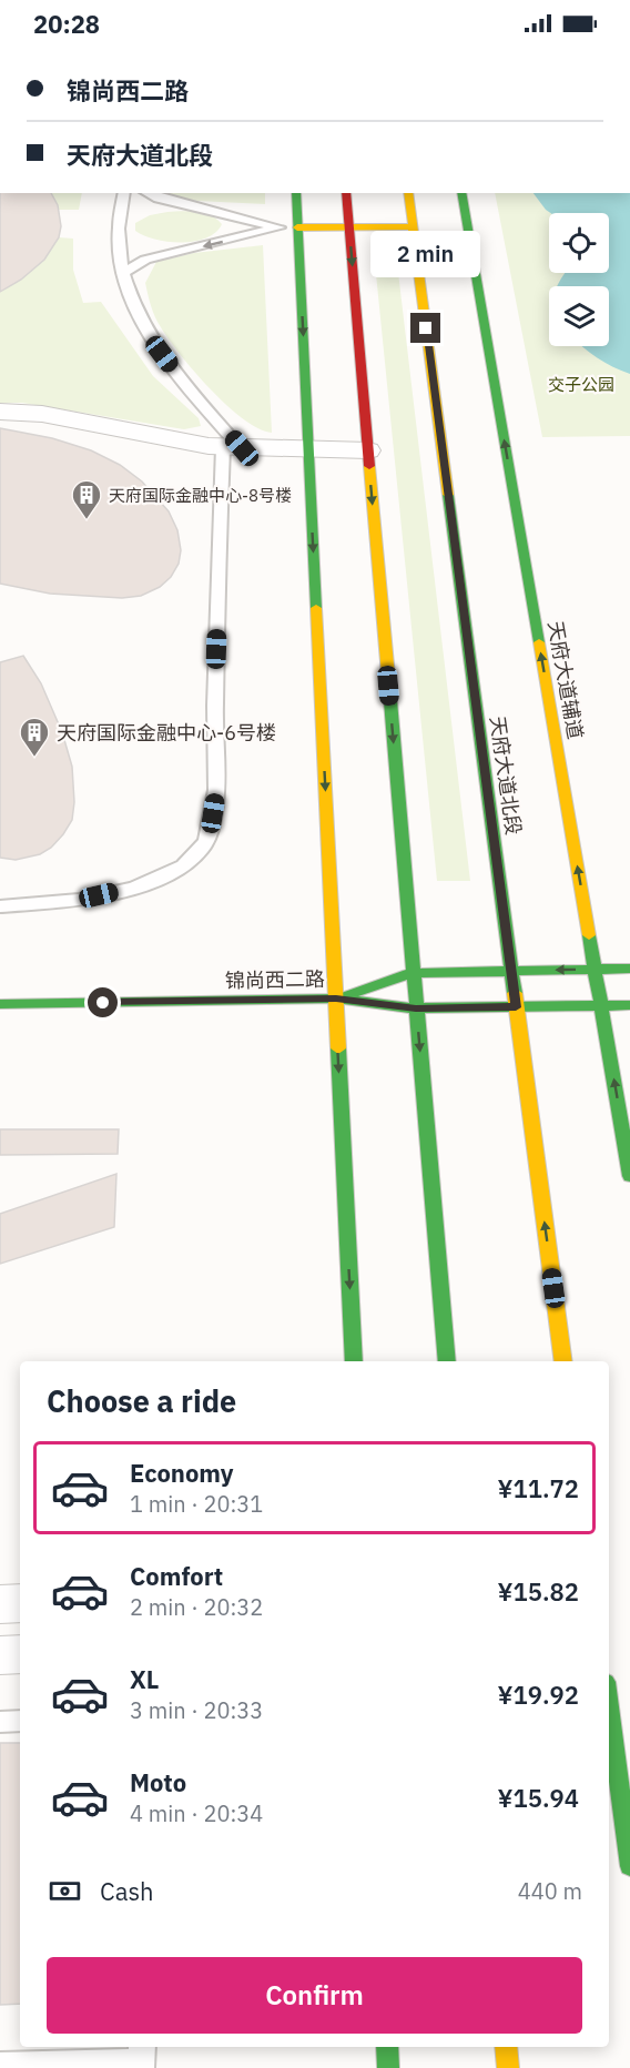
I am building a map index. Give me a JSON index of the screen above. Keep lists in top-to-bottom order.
{
  "streets": {
    "street": ["天府大道辅道", "天府大道北段", "锦尚西二路"]
  },
  "crossings": [
    ["天府大道辅道", "锦尚西二路"],
    ["天府大道北段", "锦尚西二路"]
  ],
  "one_way": ["天府大道辅道"],
  "parks": ["交子公园"],
  "places": {
    "building": ["天府国际金融中心-8号楼", "天府国际金融中心-6号楼"]
  },
  "page": {
    "status": "20:28",
    "banner": ["锦尚西二路", "天府大道北段"],
    "bubble": "2 min",
    "heading": "Choose a ride",
    "list": [
      {
        "name": "Economy",
        "note": "1 min · 20:31",
        "value": "¥11.72"
      },
      {
        "name": "Comfort",
        "note": "2 min · 20:32",
        "value": "¥15.82"
      },
      {
        "name": "XL",
        "note": "3 min · 20:33",
        "value": "¥19.92"
      },
      {
        "name": "Moto",
        "note": "4 min · 20:34",
        "value": "¥15.94"
      }
    ],
    "pay": ["Cash", "440 m"],
    "buttons": "Confirm"
  }
}
